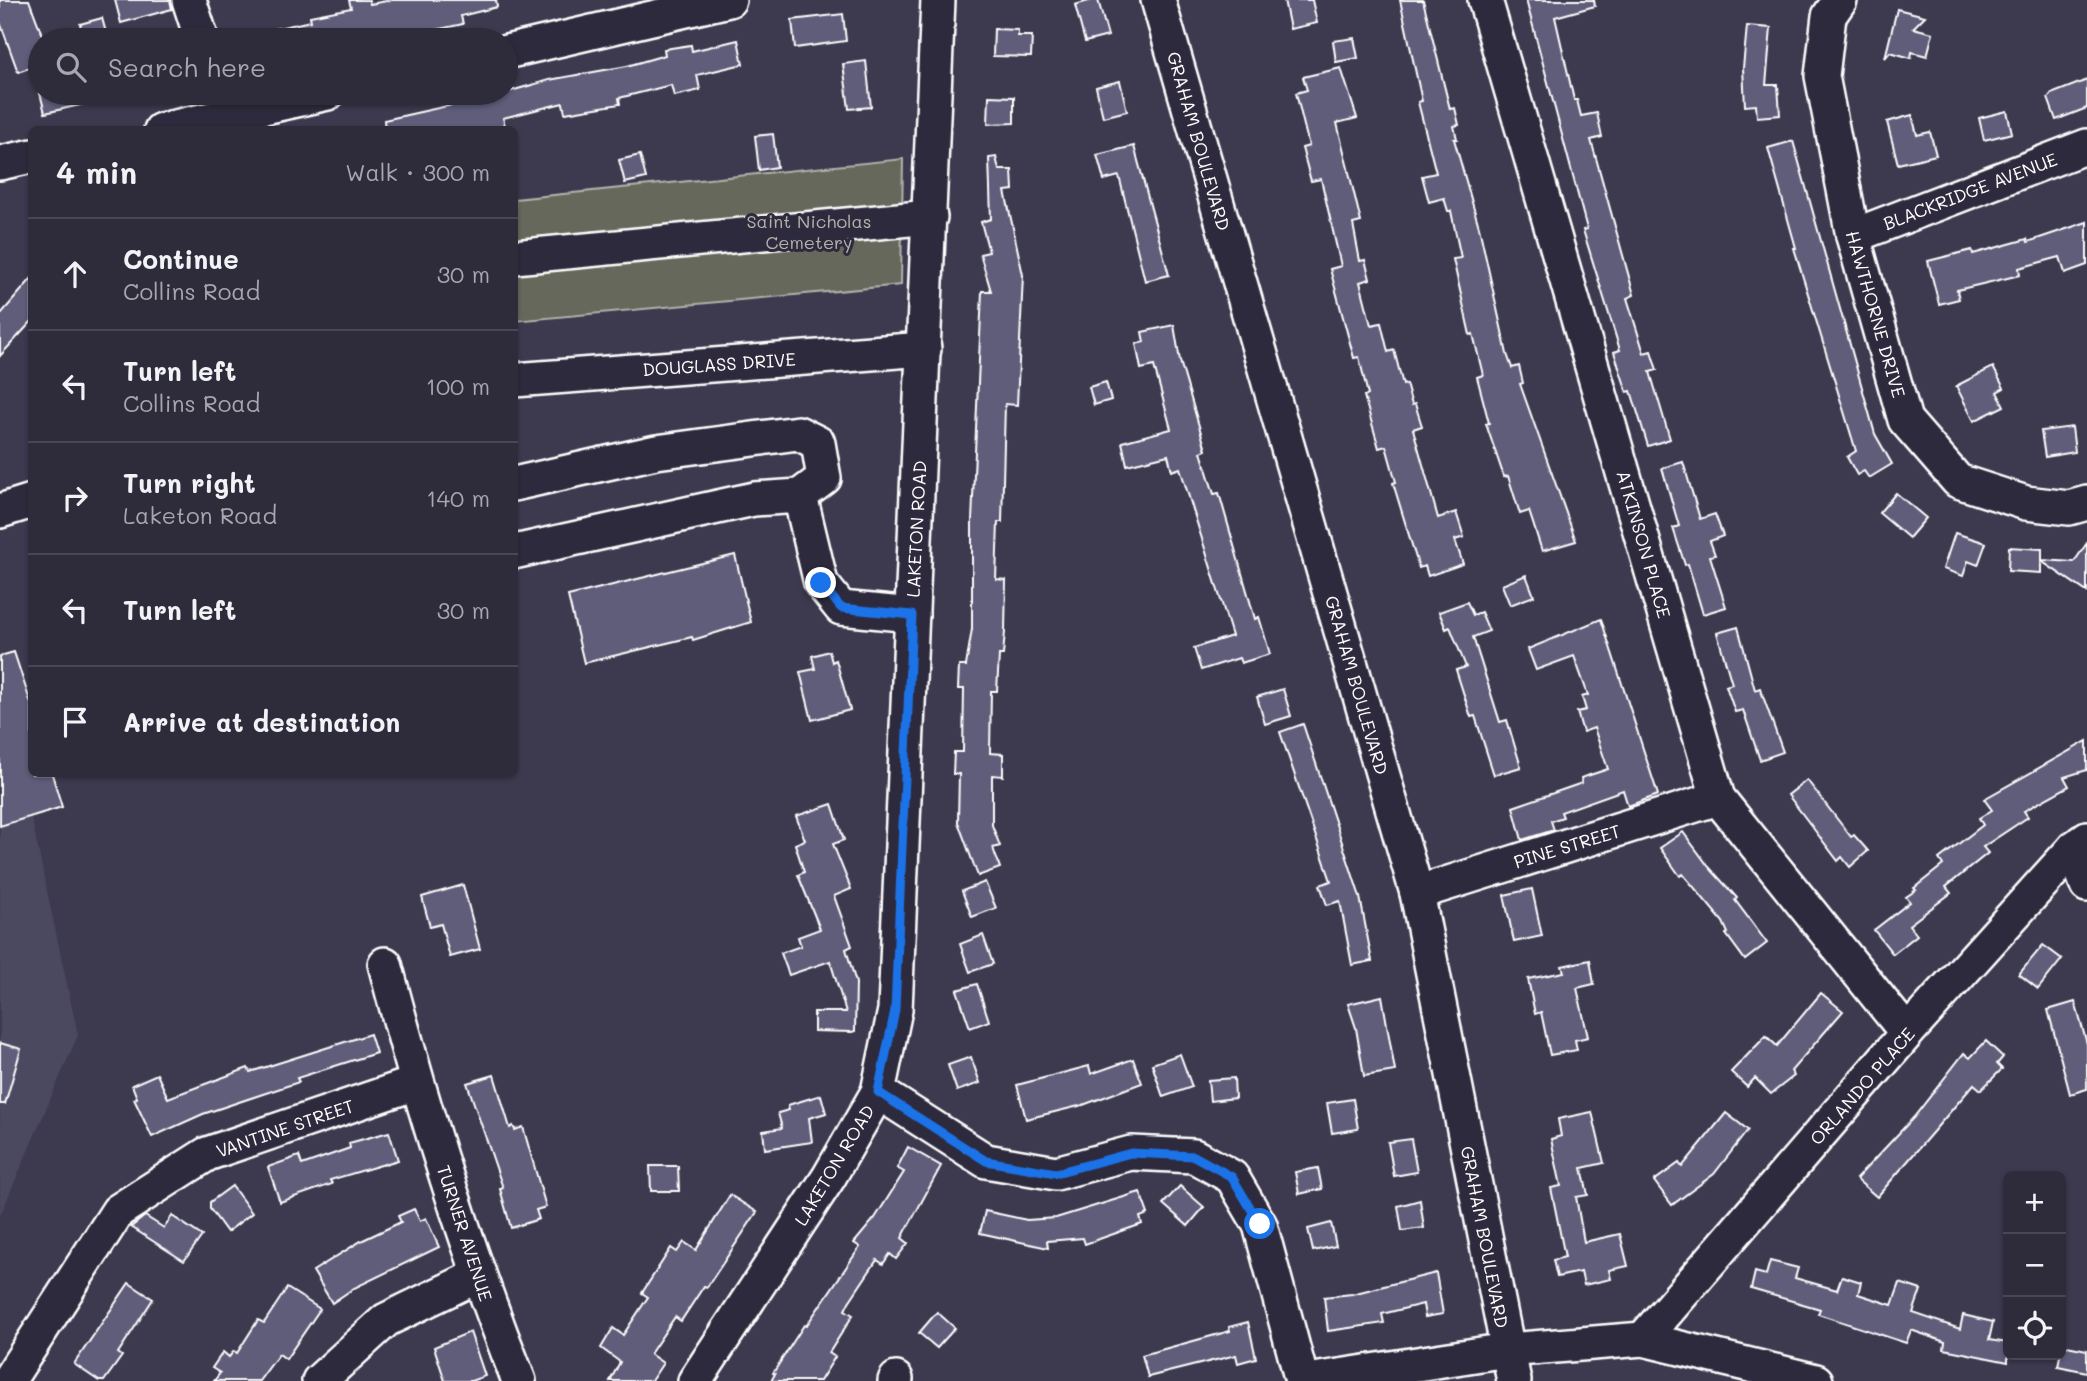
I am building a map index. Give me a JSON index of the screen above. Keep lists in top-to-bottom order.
{
  "streets": {
    "street": [
      "GRAHAM BOULEVARD",
      "BLACKRIDGE AVENUE",
      "HAWTHORNE DRIVE",
      "DOUGLASS DRIVE",
      "LAKETON ROAD",
      "ATKINSON PLACE",
      "PINE STREET",
      "ORLANDO PLACE",
      "VANTINE STREET",
      "TURNER AVENUE"
    ]
  },
  "crossings": [
    ["GRAHAM BOULEVARD", "PINE STREET"],
    ["BLACKRIDGE AVENUE", "HAWTHORNE DRIVE"],
    ["DOUGLASS DRIVE", "LAKETON ROAD"],
    ["ATKINSON PLACE", "PINE STREET"],
    ["ATKINSON PLACE", "ORLANDO PLACE"],
    ["VANTINE STREET", "TURNER AVENUE"]
  ],
  "parks": ["Saint Nicholas Cemetery"],
  "page": {
    "search": "Search here",
    "heading": ["4 min", "Walk · 300 m"],
    "list": [
      ["Continue", "Collins Road", "30 m"],
      ["Turn left", "Collins Road", "100 m"],
      ["Turn right", "Laketon Road", "140 m"],
      ["Turn left", "30 m"],
      "Arrive at destination"
    ],
    "map_buttons": ["+", "−"]
  }
}
